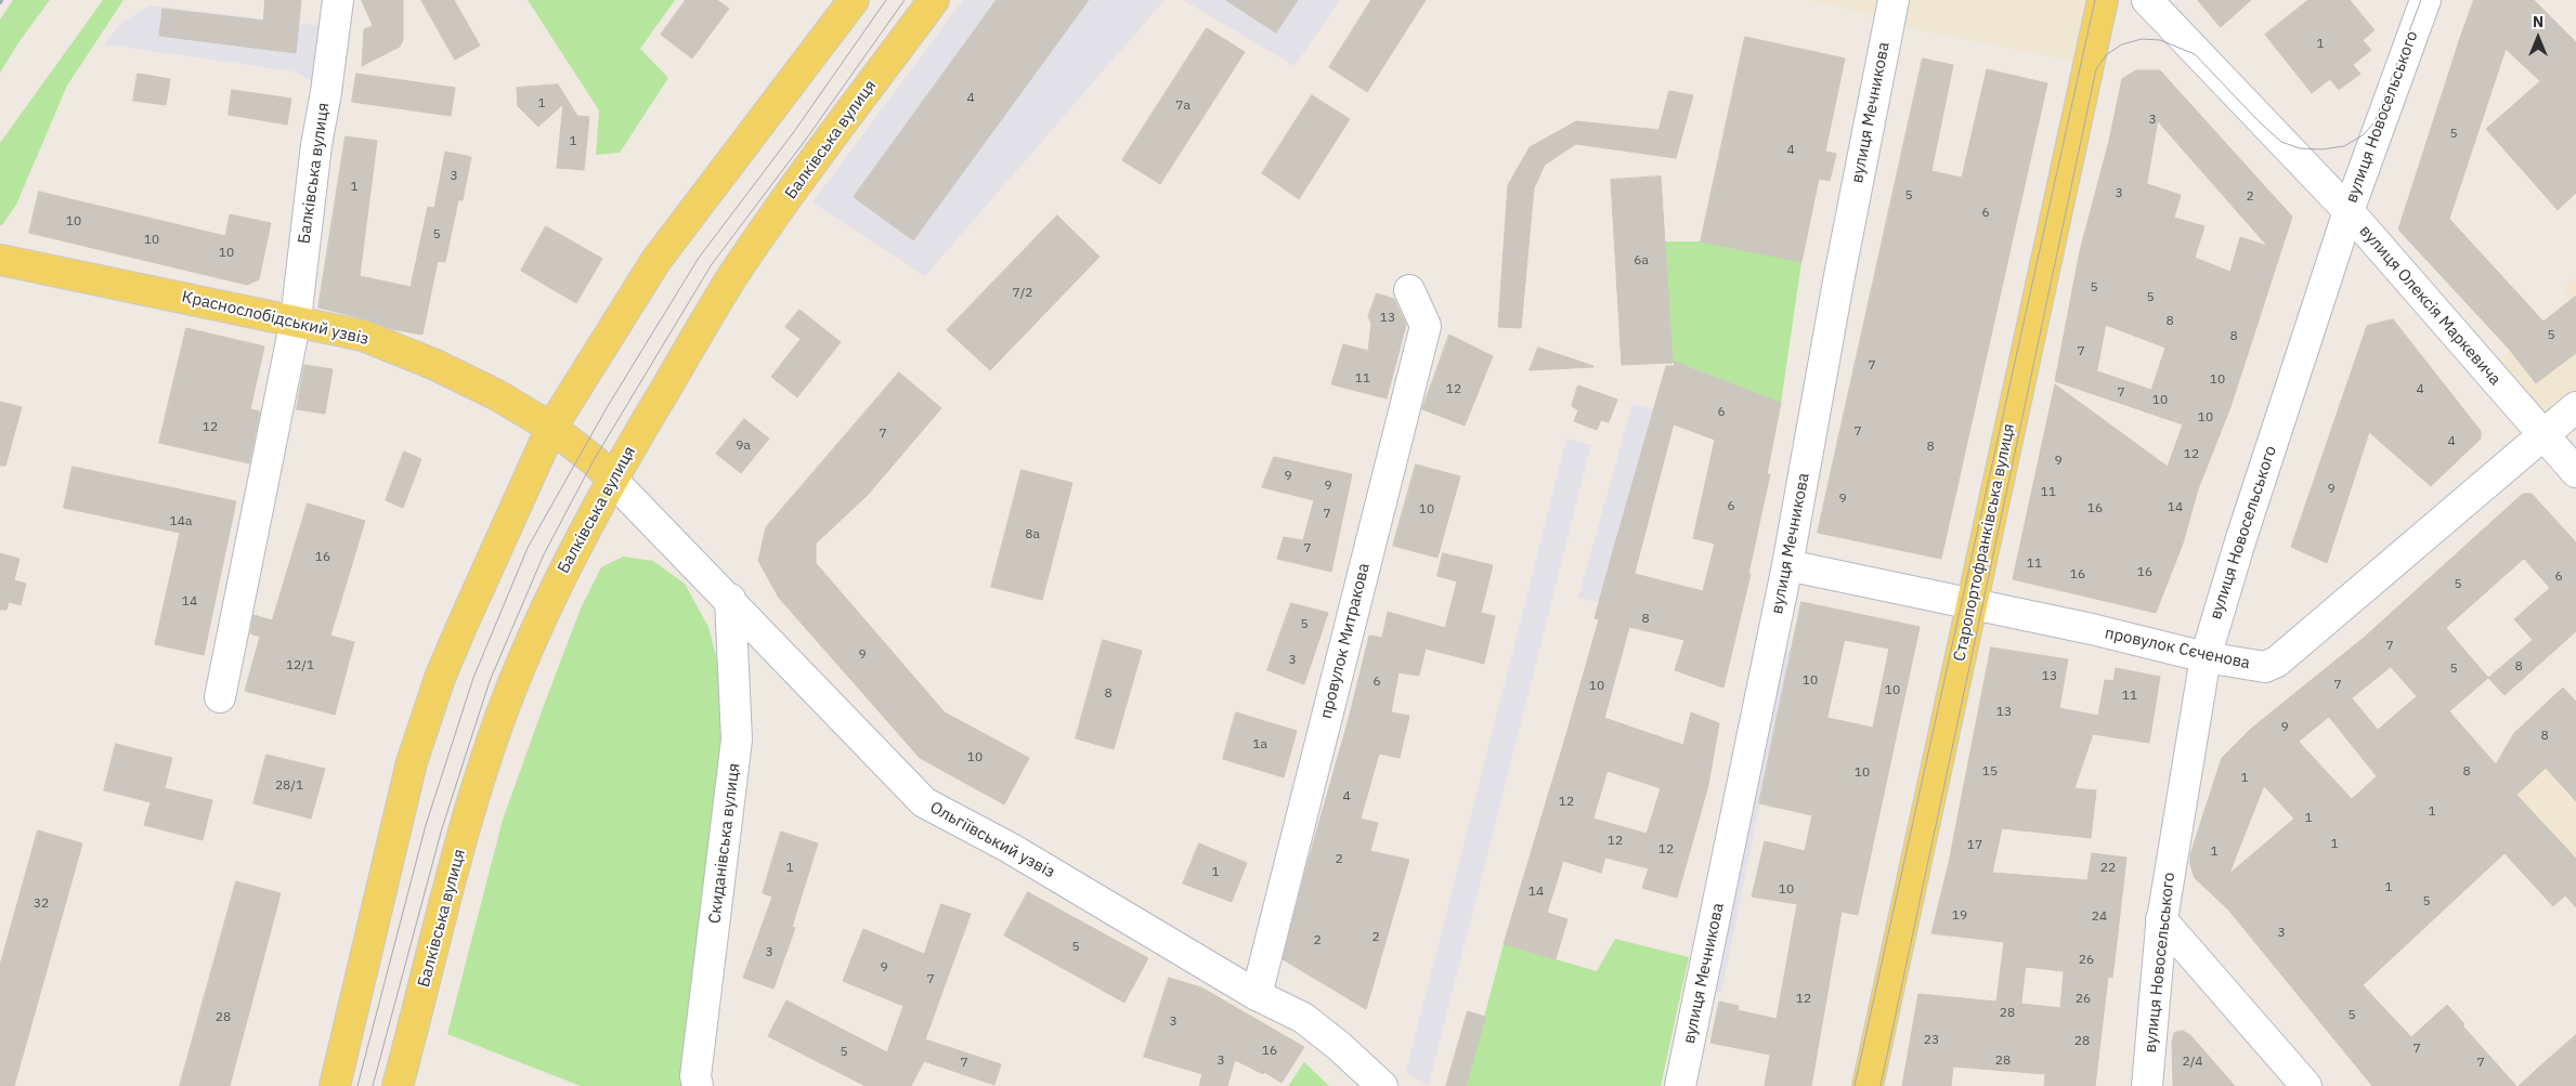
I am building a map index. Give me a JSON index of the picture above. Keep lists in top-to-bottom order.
{
  "streets": {
    "main road": ["Балківська вулиця", "Краснослобідський узвіз", "Старопортофранківська вулиця"],
    "street": [
      "вулиця Мечникова",
      "вулиця Новосельського",
      "вулиця Олексія Маркевича",
      "провулок Митракова",
      "провулок Сєченова",
      "Ольгіївський узвіз",
      "Скиданівська вулиця"
    ]
  },
  "crossings": [
    ["вулиця Мечникова", "провулок Сєченова"],
    ["вулиця Новосельського", "вулиця Олексія Маркевича"],
    ["вулиця Новосельського", "провулок Сєченова"],
    ["Балківська вулиця", "Краснослобідський узвіз"],
    ["Балківська вулиця", "Ольгіївський узвіз"],
    ["вулиця Олексія Маркевича", "провулок Сєченова"],
    ["Краснослобідський узвіз", "Ольгіївський узвіз"],
    ["Старопортофранківська вулиця", "провулок Сєченова"],
    ["провулок Митракова", "Ольгіївський узвіз"],
    ["Ольгіївський узвіз", "Скиданівська вулиця"]
  ],
  "house_numbers": [
    "1",
    "4",
    "1",
    "7а",
    "3",
    "5",
    "1",
    "4",
    "3",
    "1",
    "3",
    "5",
    "2",
    "6",
    "10",
    "5",
    "10",
    "10",
    "6а",
    "5",
    "7/2",
    "5",
    "13",
    "8",
    "5",
    "8",
    "7",
    "7",
    "11",
    "10",
    "12",
    "4",
    "7",
    "10",
    "6",
    "10",
    "12",
    "7",
    "7",
    "4",
    "9а",
    "8",
    "12",
    "9",
    "9",
    "9",
    "9",
    "11",
    "9",
    "6",
    "14",
    "16",
    "10",
    "7",
    "14а",
    "8а",
    "7",
    "16",
    "11",
    "16",
    "16",
    "6",
    "5",
    "14",
    "8",
    "5",
    "7",
    "9",
    "3",
    "12/1",
    "8",
    "5",
    "13",
    "10",
    "6",
    "7",
    "10",
    "10",
    "8",
    "11",
    "13",
    "9",
    "8",
    "1а",
    "10",
    "15",
    "8",
    "10",
    "1",
    "28/1",
    "4",
    "12",
    "1",
    "1",
    "12",
    "1",
    "17",
    "12",
    "1",
    "2",
    "1",
    "22",
    "1",
    "1",
    "10",
    "14",
    "5",
    "32",
    "19",
    "24",
    "3",
    "2",
    "2",
    "5",
    "3",
    "26",
    "9",
    "7",
    "12",
    "26",
    "28",
    "5",
    "28",
    "3",
    "23",
    "28",
    "7",
    "16",
    "5",
    "3",
    "28",
    "2/4",
    "7",
    "7"
  ],
  "north": "top"
}
